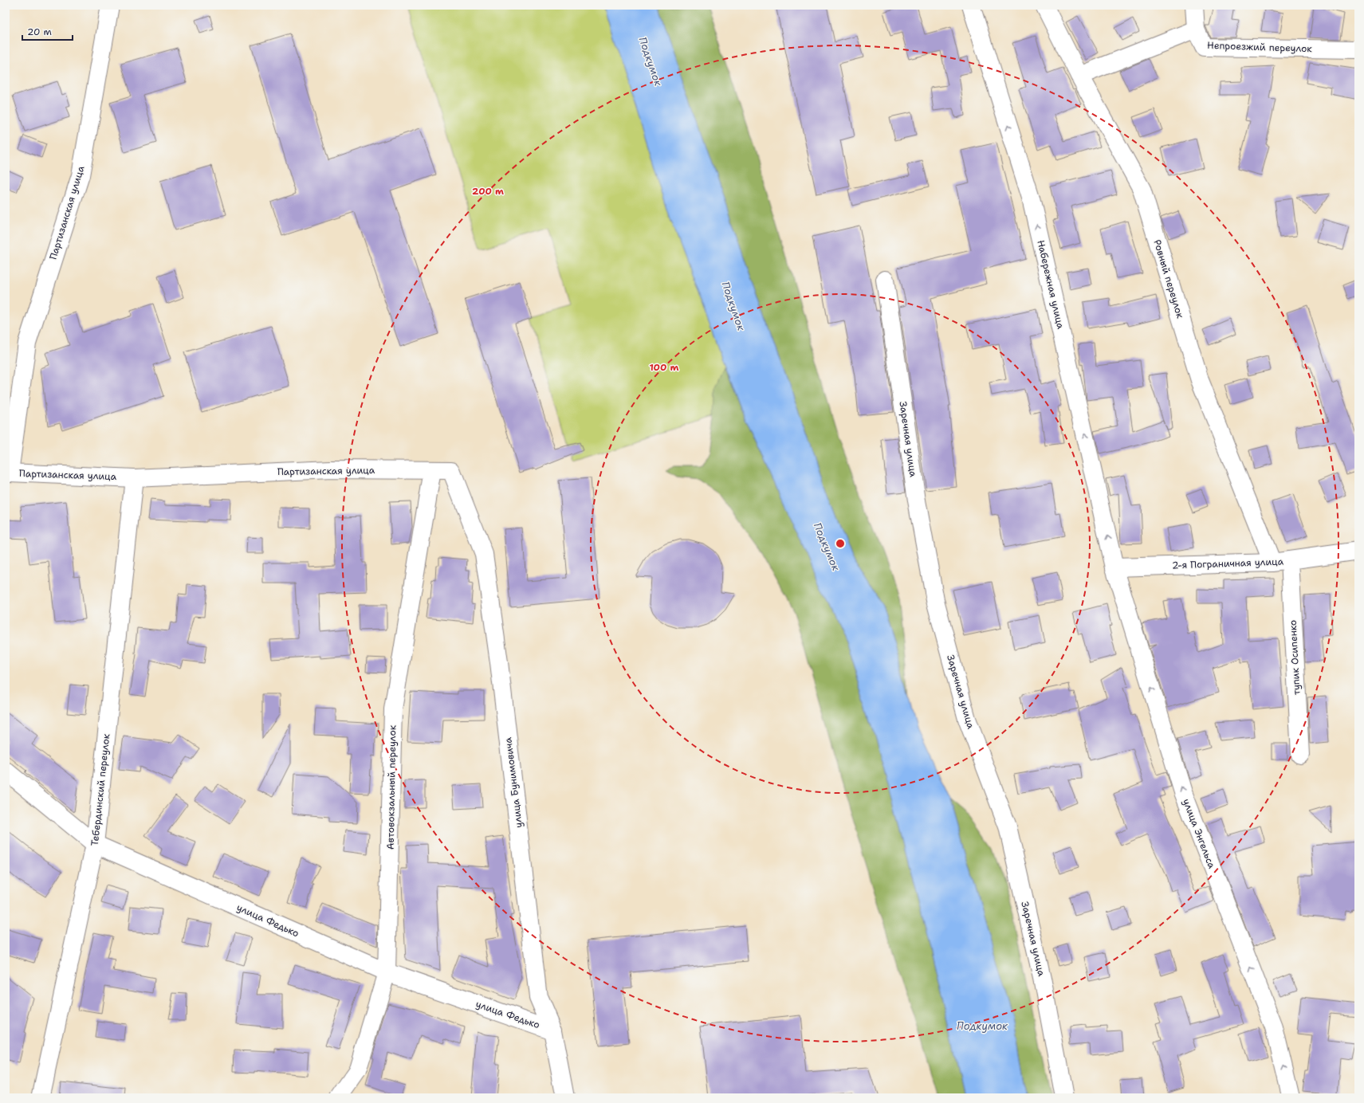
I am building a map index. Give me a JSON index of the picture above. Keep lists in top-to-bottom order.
{
  "streets": {
    "street": [
      "Непроезжий переулок",
      "Партизанская улица",
      "Ровный переулок",
      "Набережная улица",
      "Заречная улица",
      "2-я Пограничная улица",
      "тупик Осипенко",
      "улица Бунимовича",
      "Автовокзальный переулок",
      "Тебердинский переулок",
      "улица Энгельса",
      "улица Федько"
    ]
  },
  "crossings": [
    ["Партизанская улица", "улица Бунимовича"],
    ["Партизанская улица", "Автовокзальный переулок"],
    ["Партизанская улица", "Тебердинский переулок"],
    ["Ровный переулок", "2-я Пограничная улица"],
    ["Набережная улица", "2-я Пограничная улица"],
    ["Набережная улица", "улица Энгельса"],
    ["2-я Пограничная улица", "тупик Осипенко"],
    ["2-я Пограничная улица", "улица Энгельса"],
    ["улица Бунимовича", "улица Федько"],
    ["Автовокзальный переулок", "улица Федько"],
    ["Тебердинский переулок", "улица Федько"]
  ],
  "one_way": ["Набережная улица", "улица Энгельса"],
  "water": ["Подкумок"],
  "scale_bar": "20 m",
  "rings": ["200 m", "100 m"]
}
